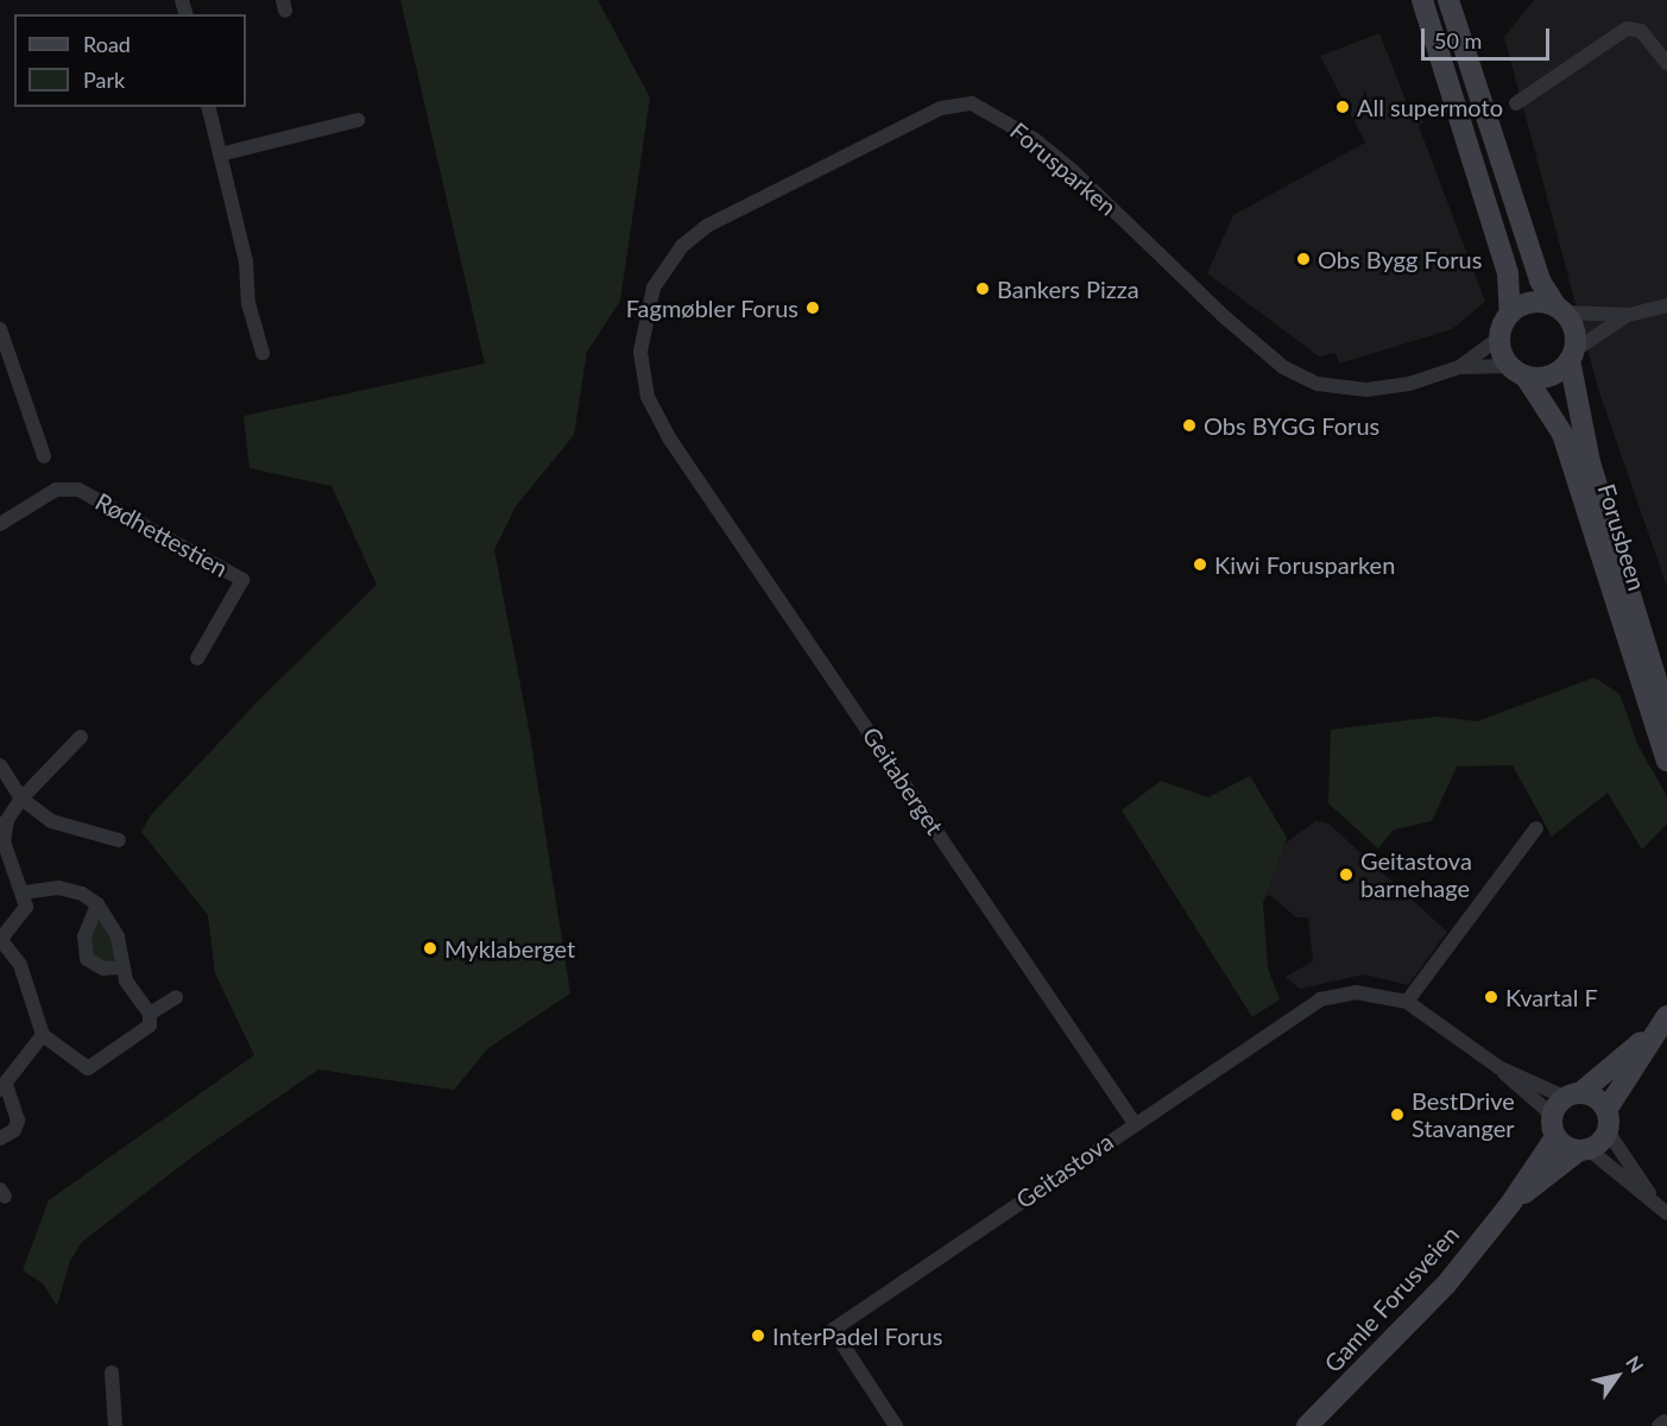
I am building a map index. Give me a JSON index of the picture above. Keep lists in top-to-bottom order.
{
  "streets": {
    "main road": ["Forusbeen", "Gamle Forusveien"],
    "street": [
      "Forusparken",
      "Rødhettestien",
      "Geitaberget",
      "Geitastova"
    ]
  },
  "crossings": [
    ["Forusparken", "Forusbeen"],
    ["Forusparken", "Geitaberget"],
    ["Geitaberget", "Geitastova"],
    ["Geitastova", "Gamle Forusveien"]
  ],
  "places": [
    "All supermoto",
    "Obs Bygg Forus",
    "Bankers Pizza",
    "Fagmøbler Forus",
    "Obs BYGG Forus",
    "Kiwi Forusparken",
    "Geitastova barnehage",
    "Myklaberget",
    "Kvartal F",
    "BestDrive Stavanger",
    "InterPadel Forus"
  ],
  "legend": ["Road", "Park"],
  "scale_bar": "50 m",
  "north": "top right"
}
